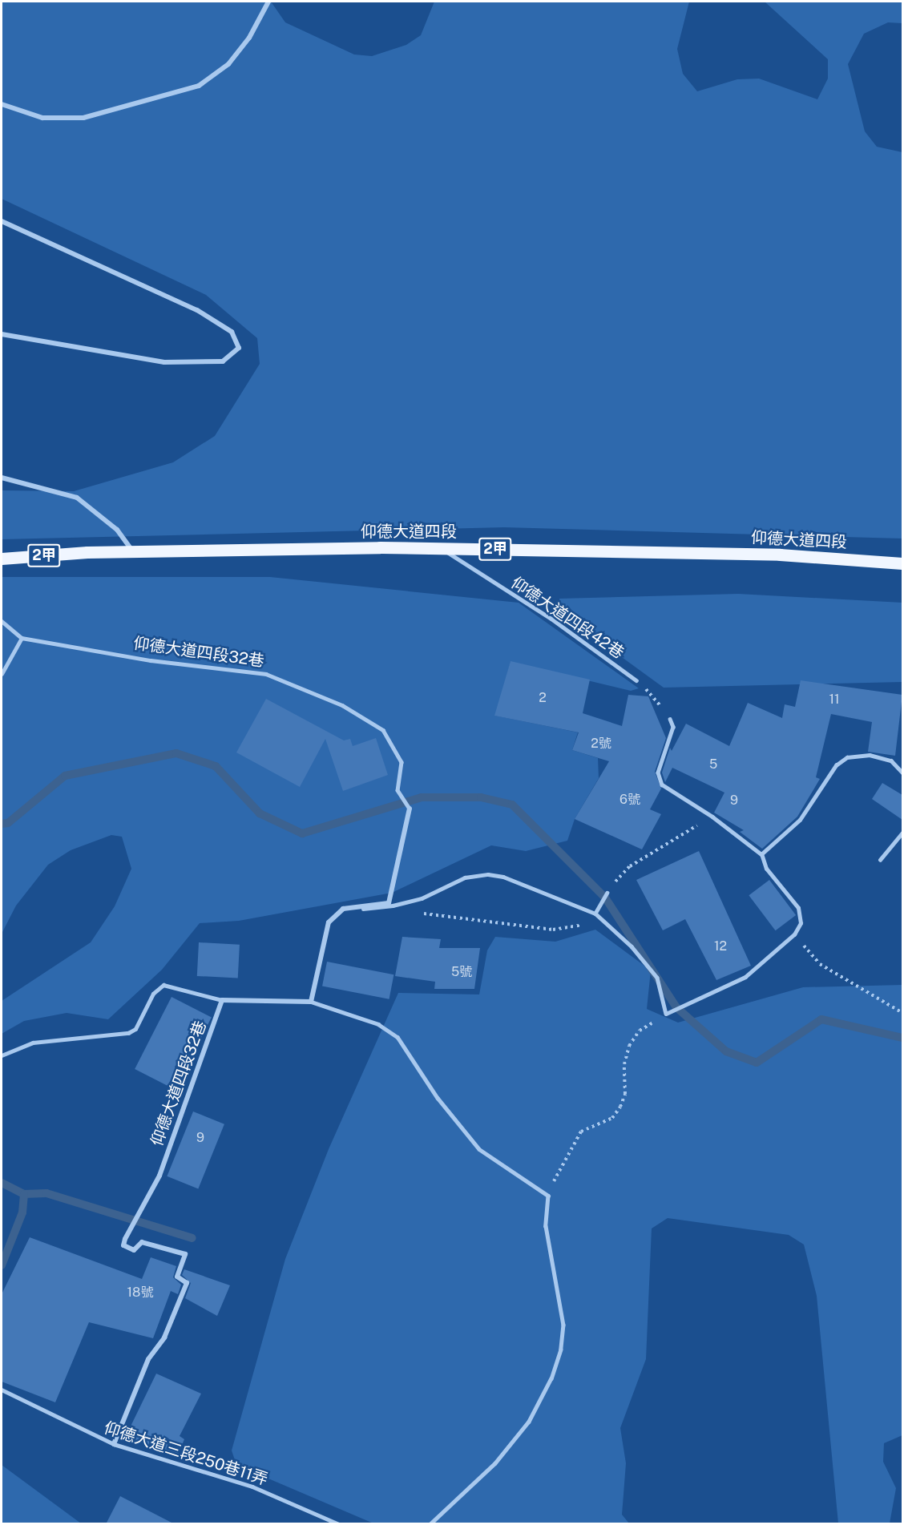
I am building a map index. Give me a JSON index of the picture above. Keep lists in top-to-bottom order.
{
  "streets": {
    "main road": ["仰德大道四段", "2甲"],
    "street": ["仰德大道四段32巷"],
    "lane": ["仰德大道四段42巷", "仰德大道三段250巷11弄"]
  },
  "crossings": [
    ["仰德大道四段", "仰德大道四段42巷"],
    ["仰德大道四段32巷", "仰德大道三段250巷11弄"]
  ],
  "house_numbers": [
    "2",
    "11",
    "2號",
    "5",
    "6號",
    "9",
    "12",
    "5號",
    "9",
    "18號"
  ]
}
